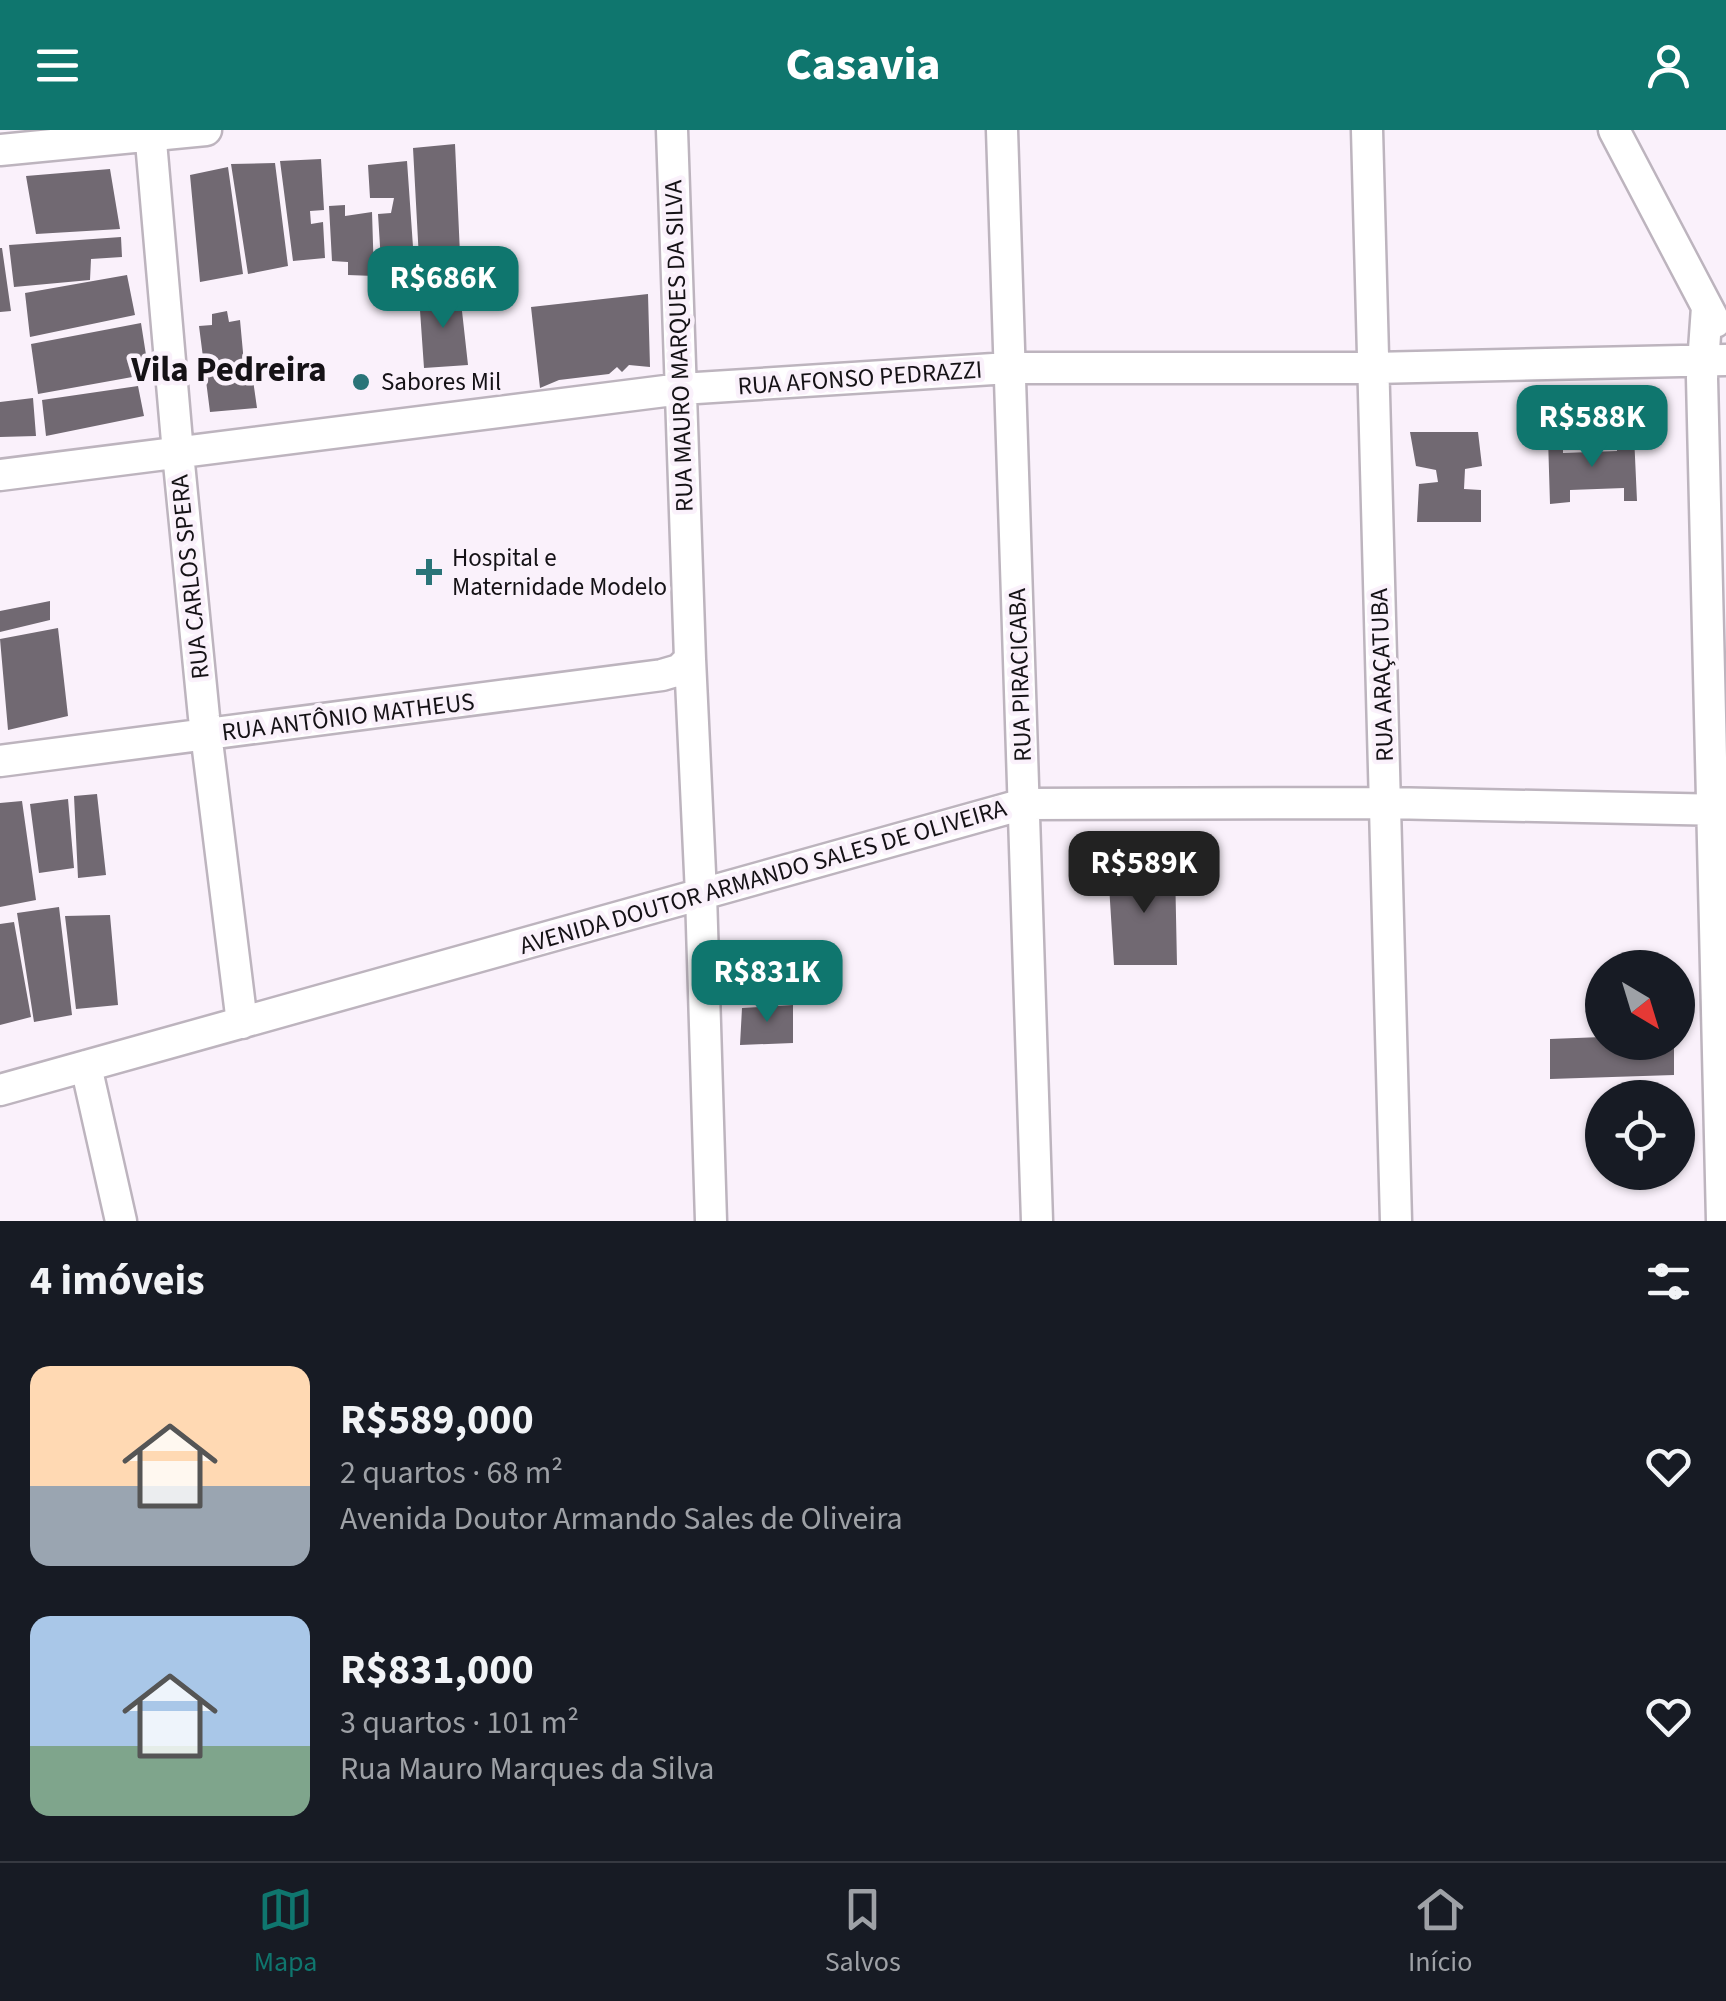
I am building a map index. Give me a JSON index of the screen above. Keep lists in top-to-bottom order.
{
  "streets": {
    "street": [
      "RUA MAURO MARQUES DA SILVA",
      "RUA AFONSO PEDRAZZI",
      "RUA CARLOS SPERA",
      "RUA PIRACICABA",
      "RUA ARAÇATUBA",
      "RUA ANTÔNIO MATHEUS",
      "AVENIDA DOUTOR ARMANDO SALES DE OLIVEIRA"
    ]
  },
  "crossings": [
    ["RUA MAURO MARQUES DA SILVA", "RUA AFONSO PEDRAZZI"],
    ["RUA MAURO MARQUES DA SILVA", "RUA ANTÔNIO MATHEUS"],
    ["RUA MAURO MARQUES DA SILVA", "AVENIDA DOUTOR ARMANDO SALES DE OLIVEIRA"],
    ["RUA AFONSO PEDRAZZI", "RUA CARLOS SPERA"],
    ["RUA AFONSO PEDRAZZI", "RUA PIRACICABA"],
    ["RUA AFONSO PEDRAZZI", "RUA ARAÇATUBA"],
    ["RUA CARLOS SPERA", "RUA ANTÔNIO MATHEUS"],
    ["RUA CARLOS SPERA", "AVENIDA DOUTOR ARMANDO SALES DE OLIVEIRA"],
    ["RUA PIRACICABA", "AVENIDA DOUTOR ARMANDO SALES DE OLIVEIRA"],
    ["RUA ARAÇATUBA", "AVENIDA DOUTOR ARMANDO SALES DE OLIVEIRA"]
  ],
  "districts": ["Vila Pedreira"],
  "places": {
    "other": ["Sabores Mil"],
    "health": ["Hospital e Maternidade Modelo"]
  },
  "north": "bottom right",
  "page": {
    "header": "Casavia",
    "price": [
      "R$686K",
      "R$588K",
      "R$589K",
      "R$831K"
    ],
    "heading": "4 imóveis",
    "list": [
      {
        "name": "R$589,000",
        "note": "2 quartos · 68 m² · Avenida Doutor Armando Sales de Oliveira"
      },
      {
        "name": "R$831,000",
        "note": "3 quartos · 101 m² · Rua Mauro Marques da Silva"
      }
    ],
    "tabs": ["Mapa", "Salvos", "Início"]
  }
}
